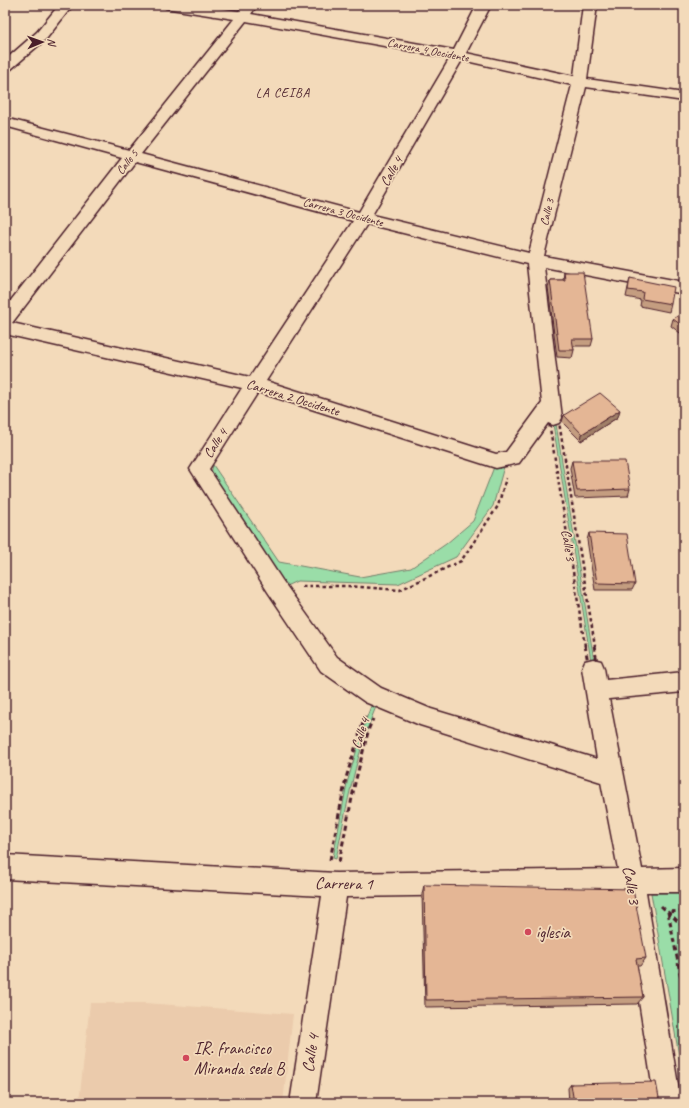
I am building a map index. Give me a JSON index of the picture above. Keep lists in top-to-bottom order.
{
  "streets": {
    "street": [
      "Carrera 4 Occidente",
      "Calle 5",
      "Calle 4",
      "Carrera 3 Occidente",
      "Calle 3",
      "Carrera 2 Occidente",
      "Carrera 1"
    ]
  },
  "crossings": [
    ["Carrera 4 Occidente", "Calle 5"],
    ["Carrera 4 Occidente", "Calle 4"],
    ["Carrera 4 Occidente", "Calle 3"],
    ["Calle 5", "Carrera 3 Occidente"],
    ["Calle 4", "Carrera 3 Occidente"],
    ["Calle 4", "Carrera 2 Occidente"],
    ["Calle 4", "Carrera 1"],
    ["Carrera 3 Occidente", "Calle 3"],
    ["Calle 3", "Carrera 1"]
  ],
  "districts": ["LA CEIBA"],
  "places": ["iglesia", "IR. francisco Miranda sede B"],
  "north": "right"
}
